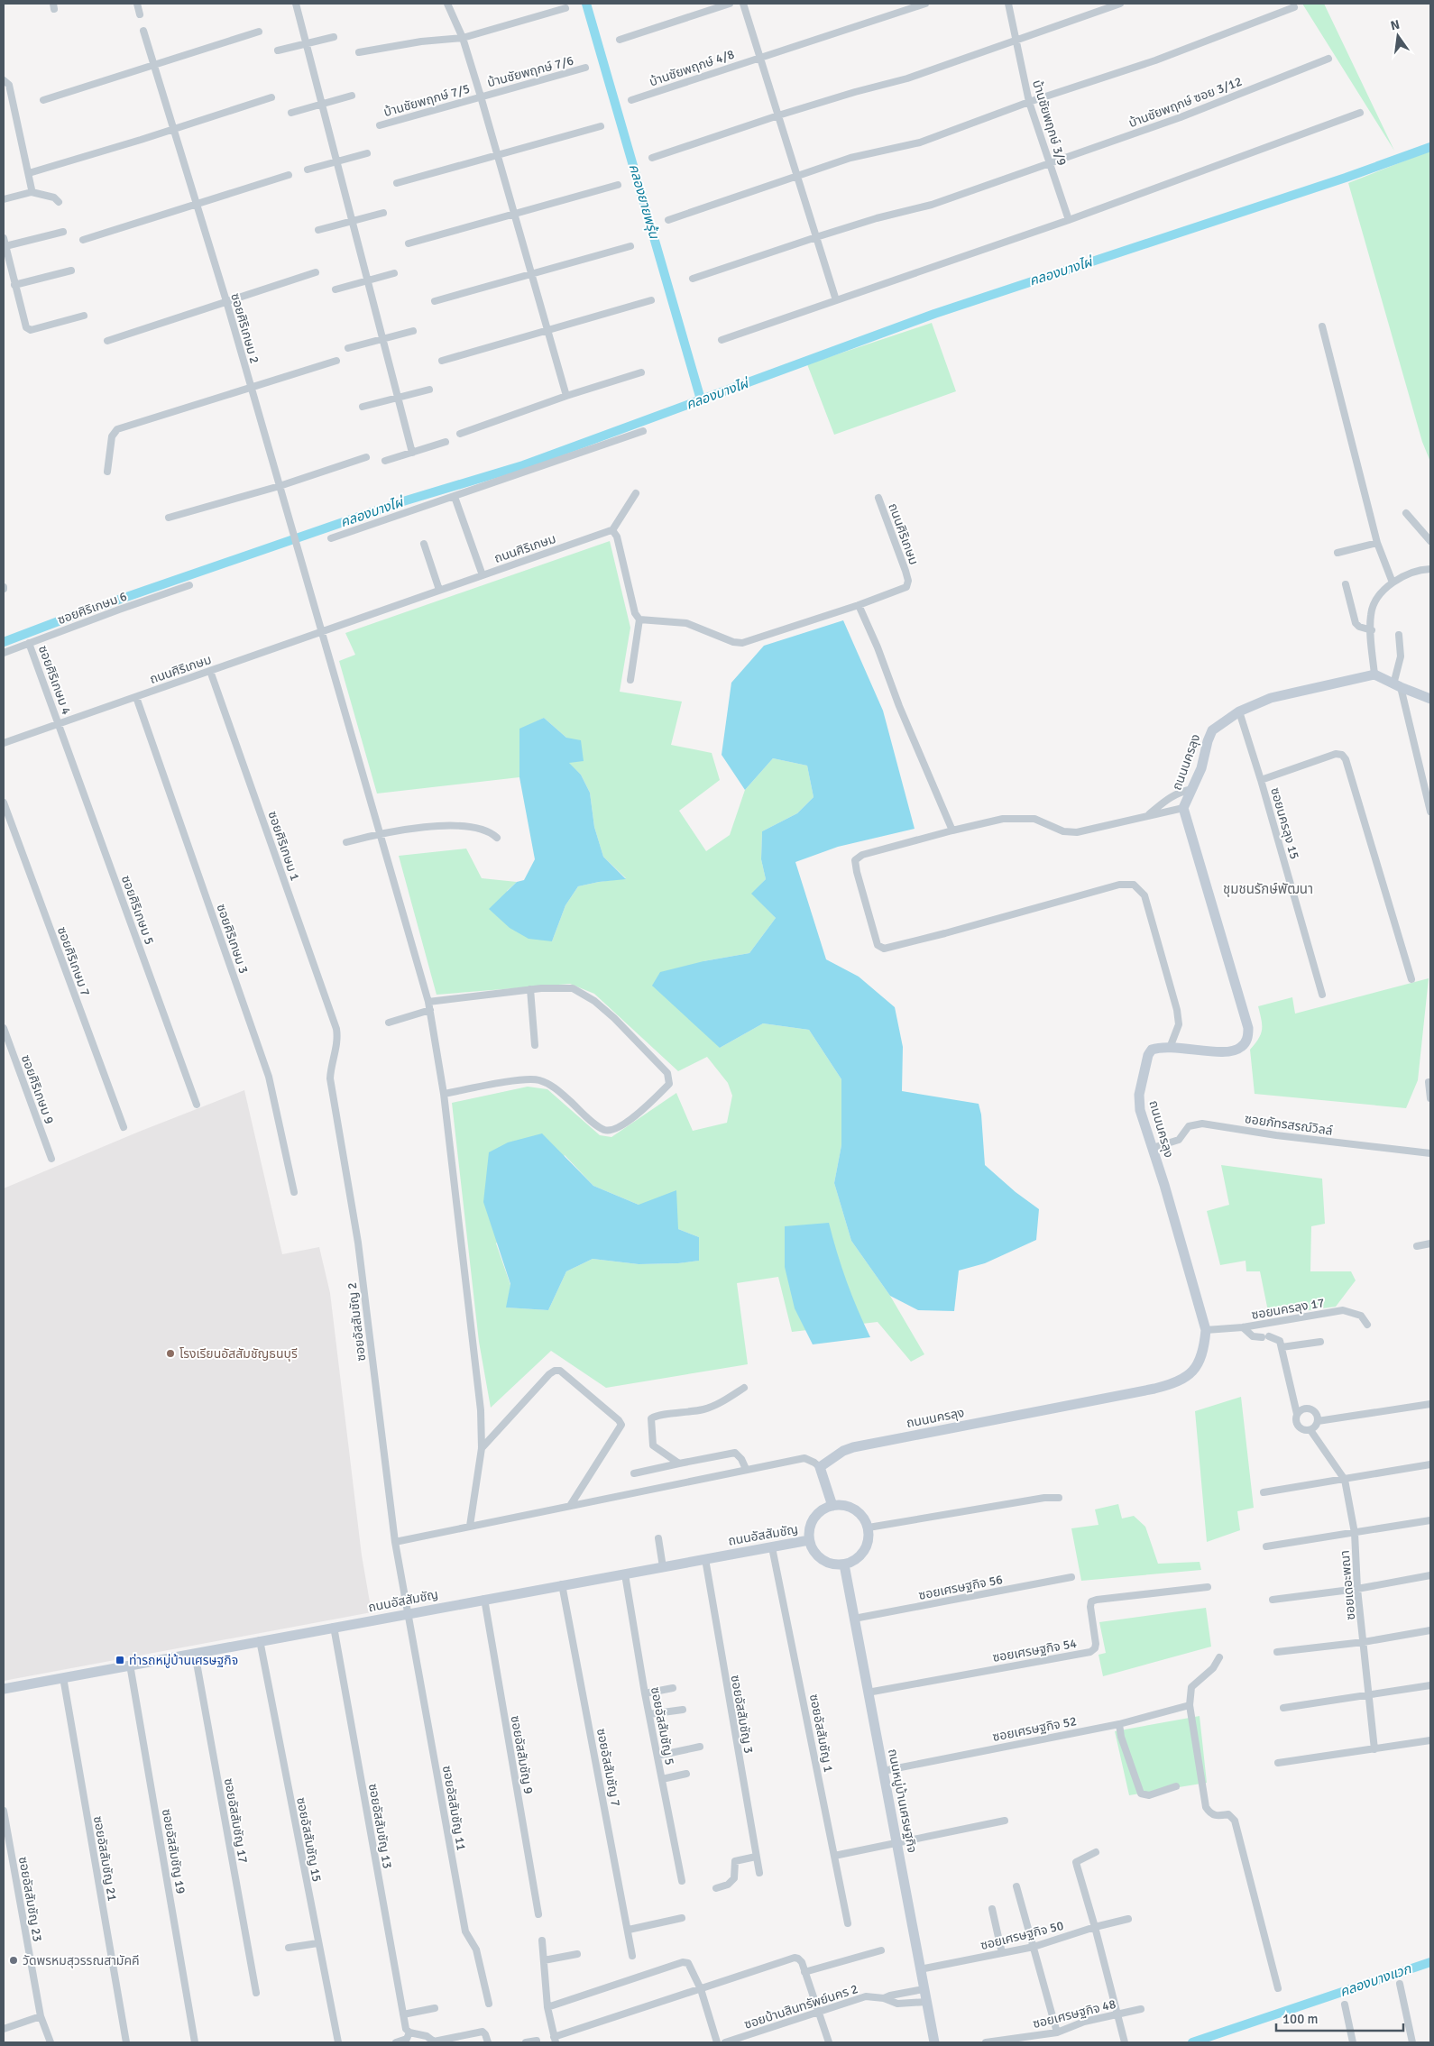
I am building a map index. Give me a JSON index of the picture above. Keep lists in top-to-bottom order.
{
  "streets": {
    "street": [
      "บ้านชัยพฤกษ์ 4/8",
      "บ้านชัยพฤกษ์ 7/6",
      "บ้านชัยพฤกษ์ 7/5",
      "บ้านชัยพฤกษ์ ซอย 3/12",
      "บ้านชัยพฤกษ์ 3/9",
      "ซอยศิริเกษม 2",
      "ถนนศิริเกษม",
      "ซอยศิริเกษม 6",
      "ซอยศิริเกษม 4",
      "ถนนนครลุง",
      "ซอยนครลุง 15",
      "ซอยศิริเกษม 1",
      "ซอยศิริเกษม 5",
      "ซอยศิริเกษม 3",
      "ซอยศิริเกษม 7",
      "ซอยศิริเกษม 9",
      "ซอยภัทรสรณ์วิลล์",
      "ซอยนครลุง 17",
      "ซอยอัสสัมชัญ 2",
      "ถนนอัสสัมชัญ",
      "ซอยเดอะพณา",
      "ซอยเศรษฐกิจ 56",
      "ซอยเศรษฐกิจ 54",
      "ซอยอัสสัมชัญ 3",
      "ซอยอัสสัมชัญ 5",
      "ซอยเศรษฐกิจ 52",
      "ซอยอัสสัมชัญ 1",
      "ซอยอัสสัมชัญ 9",
      "ซอยอัสสัมชัญ 7",
      "ถนนหมู่บ้านเศรษฐกิจ",
      "ซอยอัสสัมชัญ 11",
      "ซอยอัสสัมชัญ 17",
      "ซอยอัสสัมชัญ 13",
      "ซอยอัสสัมชัญ 15",
      "ซอยอัสสัมชัญ 19",
      "ซอยอัสสัมชัญ 21",
      "ซอยอัสสัมชัญ 23",
      "ซอยเศรษฐกิจ 50",
      "ซอยบ้านสินทรัพย์นคร 2",
      "ซอยเศรษฐกิจ 48"
    ]
  },
  "crossings": [
    ["บ้านชัยพฤกษ์ 7/6", "บ้านชัยพฤกษ์ 7/5"],
    ["บ้านชัยพฤกษ์ ซอย 3/12", "บ้านชัยพฤกษ์ 3/9"],
    ["ซอยศิริเกษม 2", "ถนนศิริเกษม"],
    ["ถนนศิริเกษม", "ซอยศิริเกษม 4"],
    ["ถนนศิริเกษม", "ซอยศิริเกษม 1"],
    ["ถนนศิริเกษม", "ซอยศิริเกษม 5"],
    ["ถนนศิริเกษม", "ซอยศิริเกษม 3"],
    ["ซอยศิริเกษม 6", "ซอยศิริเกษม 4"],
    ["ซอยศิริเกษม 4", "ซอยศิริเกษม 5"],
    ["ถนนนครลุง", "ซอยนครลุง 15"],
    ["ถนนนครลุง", "ซอยภัทรสรณ์วิลล์"],
    ["ถนนนครลุง", "ซอยนครลุง 17"],
    ["ซอยศิริเกษม 1", "ซอยอัสสัมชัญ 2"],
    ["ซอยอัสสัมชัญ 2", "ถนนอัสสัมชัญ"],
    ["ซอยอัสสัมชัญ 2", "ซอยอัสสัมชัญ 11"],
    ["ถนนอัสสัมชัญ", "ซอยอัสสัมชัญ 3"],
    ["ถนนอัสสัมชัญ", "ซอยอัสสัมชัญ 5"],
    ["ถนนอัสสัมชัญ", "ซอยอัสสัมชัญ 1"],
    ["ถนนอัสสัมชัญ", "ซอยอัสสัมชัญ 9"],
    ["ถนนอัสสัมชัญ", "ซอยอัสสัมชัญ 7"],
    ["ถนนอัสสัมชัญ", "ถนนหมู่บ้านเศรษฐกิจ"],
    ["ถนนอัสสัมชัญ", "ซอยอัสสัมชัญ 11"],
    ["ถนนอัสสัมชัญ", "ซอยอัสสัมชัญ 17"],
    ["ถนนอัสสัมชัญ", "ซอยอัสสัมชัญ 13"],
    ["ถนนอัสสัมชัญ", "ซอยอัสสัมชัญ 15"],
    ["ถนนอัสสัมชัญ", "ซอยอัสสัมชัญ 19"],
    ["ถนนอัสสัมชัญ", "ซอยอัสสัมชัญ 21"],
    ["ซอยเศรษฐกิจ 56", "ถนนหมู่บ้านเศรษฐกิจ"],
    ["ซอยเศรษฐกิจ 54", "ถนนหมู่บ้านเศรษฐกิจ"],
    ["ซอยเศรษฐกิจ 52", "ถนนหมู่บ้านเศรษฐกิจ"],
    ["ถนนหมู่บ้านเศรษฐกิจ", "ซอยเศรษฐกิจ 50"],
    ["ถนนหมู่บ้านเศรษฐกิจ", "ซอยบ้านสินทรัพย์นคร 2"]
  ],
  "districts": ["ชุมชนรักษ์พัฒนา"],
  "water": ["คลองยายพรุ้น", "คลองบางไผ่", "คลองบางแวก"],
  "places": {
    "other": ["โรงเรียนอัสสัมชัญธนบุรี", "วัดพรหมสุวรรณสามัคคี"],
    "transit": ["ท่ารถหมู่บ้านเศรษฐกิจ"]
  },
  "scale_bar": "100 m",
  "north": "top"
}
